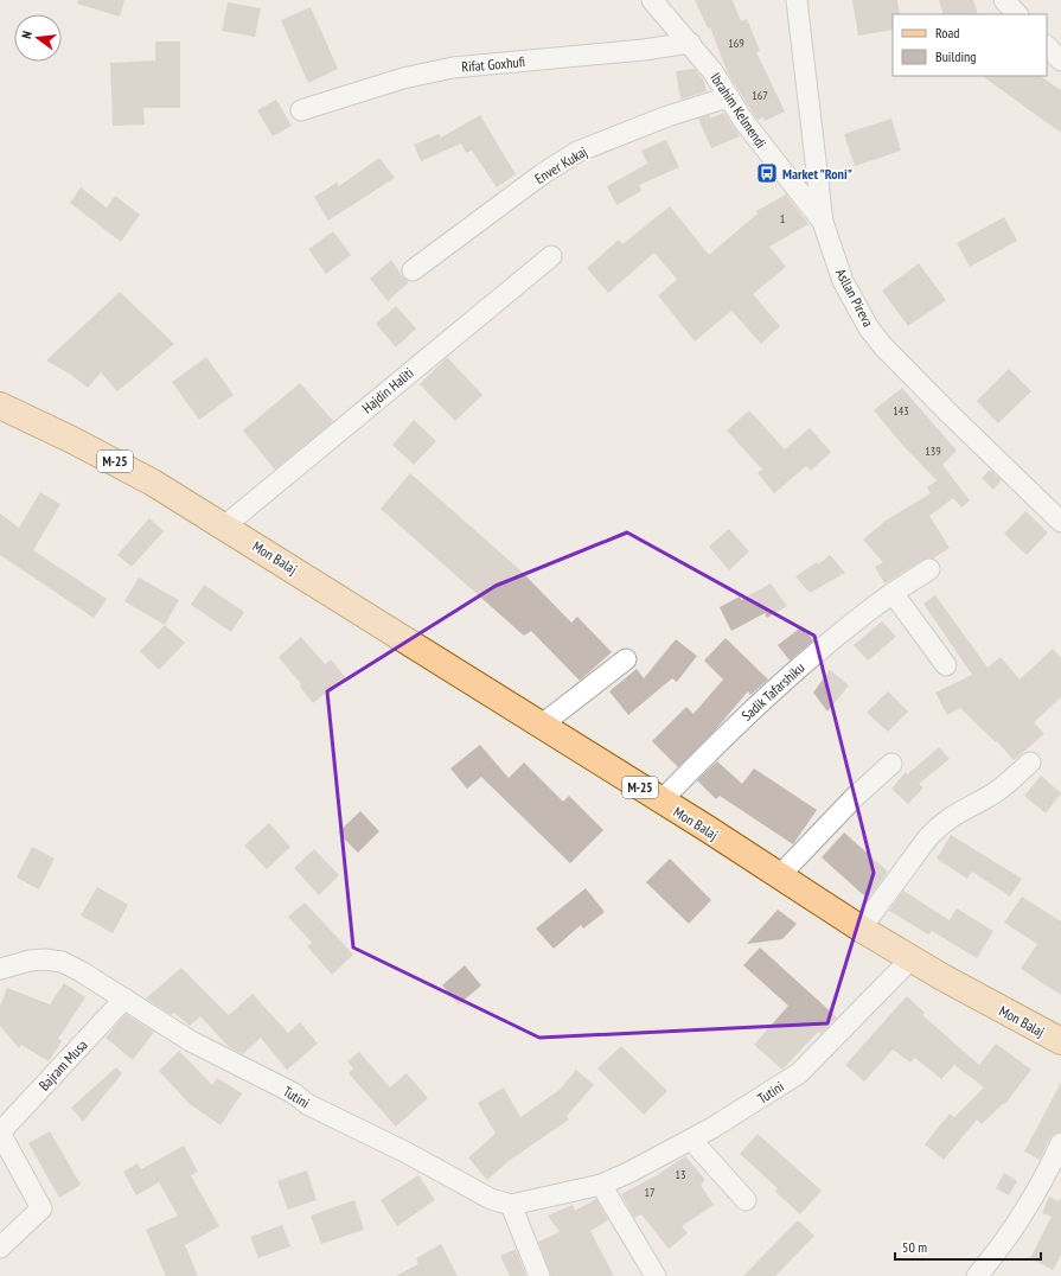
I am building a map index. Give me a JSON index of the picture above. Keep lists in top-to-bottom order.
{
  "streets": {
    "main road": ["M-25", "Mon Balaj"],
    "street": [
      "Rifat Goxhufi",
      "Ibrahim Kelmendi",
      "Enver Kukaj",
      "Asllan Pireva",
      "Hajdin Haliti",
      "Sadik Tafarshiku",
      "Bajram Musa",
      "Tutini"
    ]
  },
  "crossings": [
    ["Rifat Goxhufi", "Ibrahim Kelmendi"],
    ["Ibrahim Kelmendi", "Enver Kukaj"],
    ["Ibrahim Kelmendi", "Asllan Pireva"],
    ["Hajdin Haliti", "Mon Balaj"],
    ["Mon Balaj", "Sadik Tafarshiku"],
    ["Mon Balaj", "Tutini"],
    ["Bajram Musa", "Tutini"]
  ],
  "places": {
    "bus stop": ["Market \"Roni\""]
  },
  "house_numbers": [
    "169",
    "167",
    "1",
    "143",
    "139",
    "13",
    "17"
  ],
  "legend": ["Road", "Building"],
  "scale_bar": "50 m",
  "north": "left"
}
